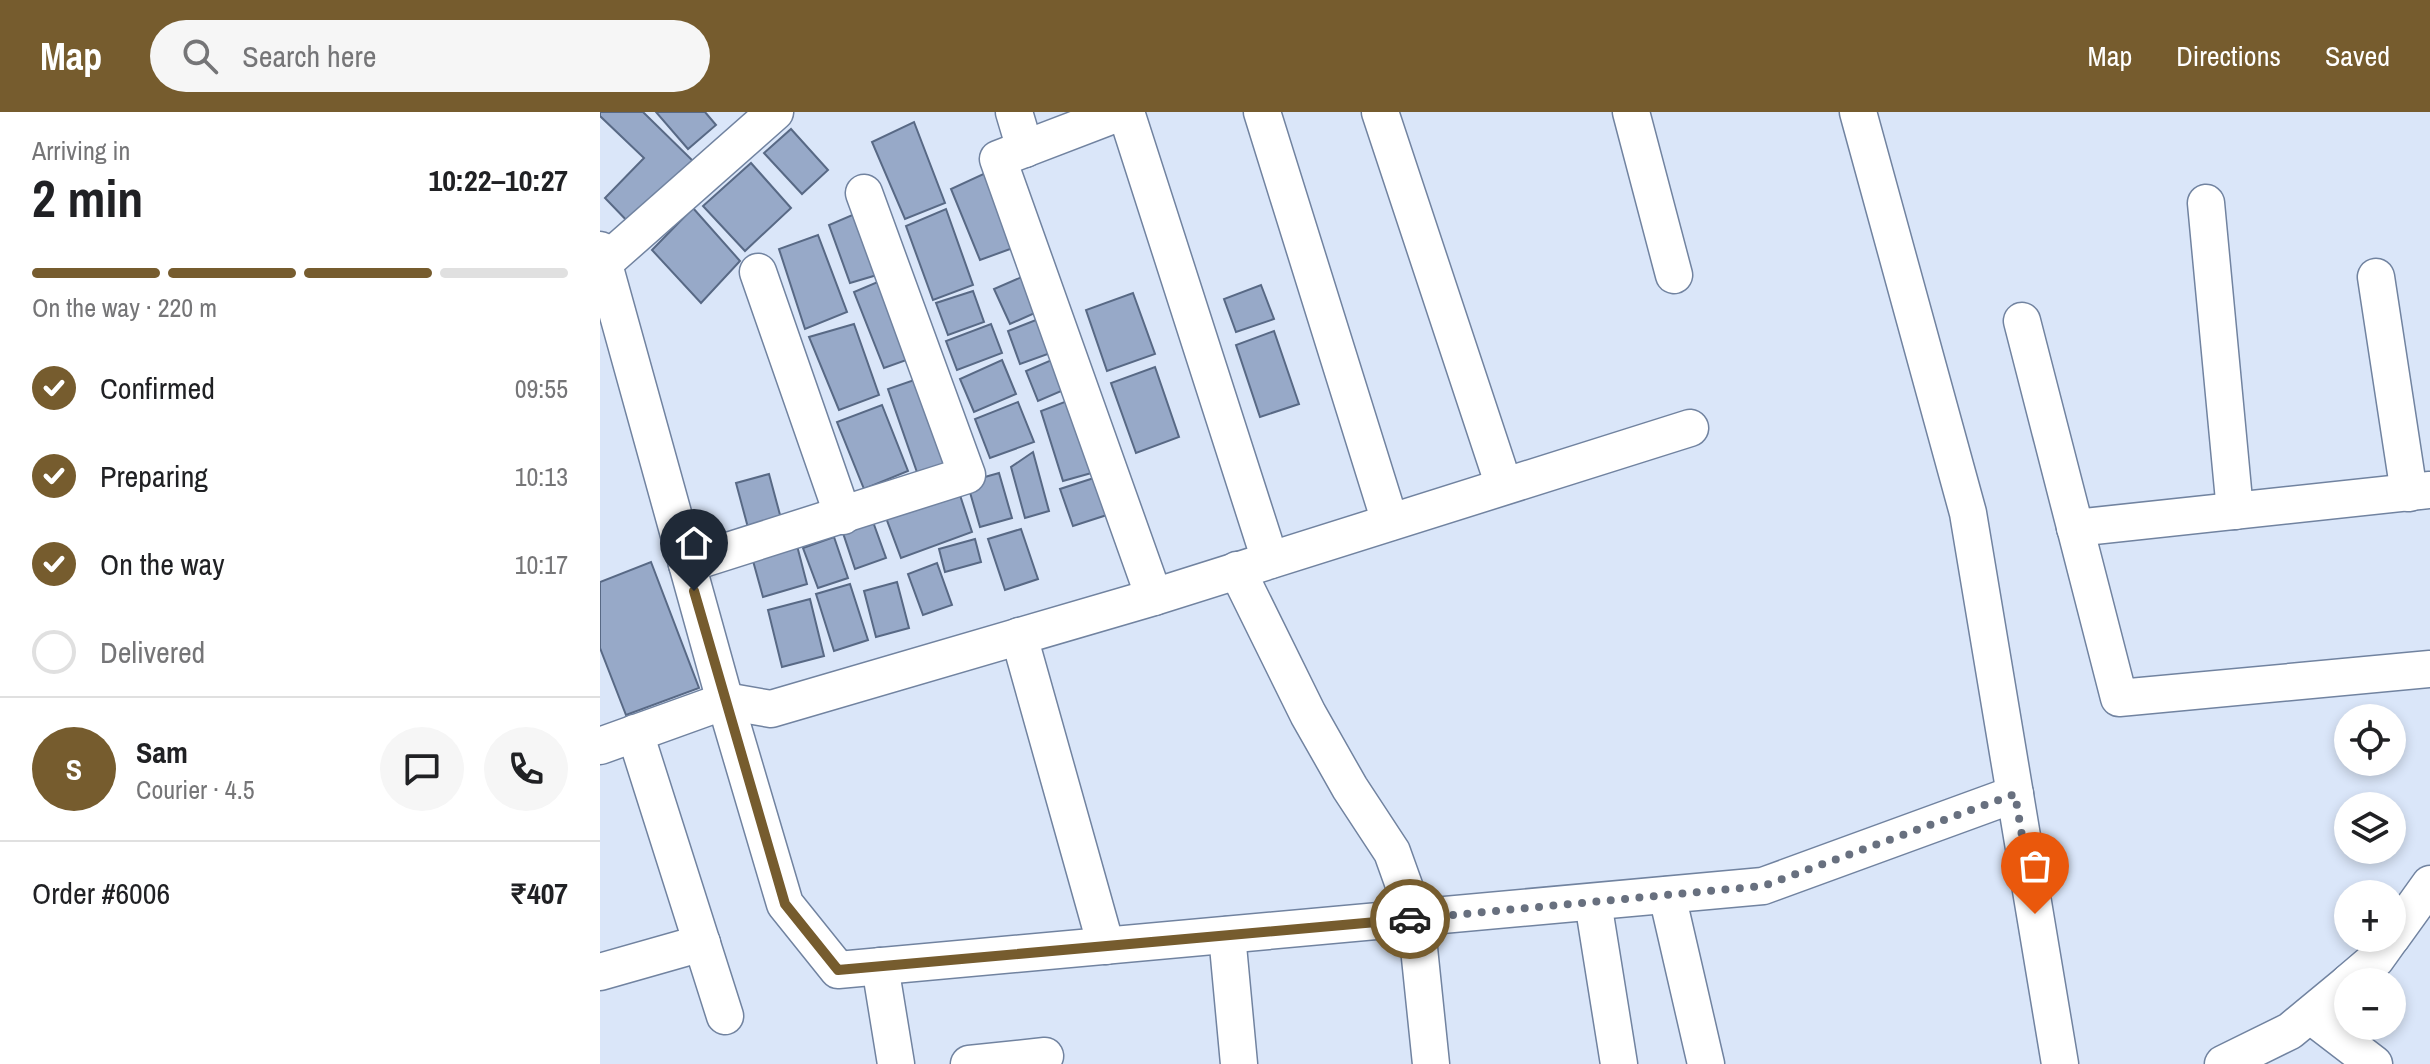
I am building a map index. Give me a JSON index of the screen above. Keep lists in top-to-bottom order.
{
  "page": {
    "header": "Map",
    "search": "Search here",
    "nav": ["Map", "Directions", "Saved"],
    "heading": ["2 min", "Arriving in", "10:22–10:27"],
    "panel": [
      "Sam",
      "Courier · 4.5",
      "Order #6006",
      "₹407"
    ],
    "bar": "On the way · 220 m",
    "list": [
      ["Confirmed", "09:55"],
      ["Preparing", "10:13"],
      ["On the way", "10:17"],
      "Delivered"
    ],
    "map_buttons": ["+", "−"],
    "round": "S"
  }
}
